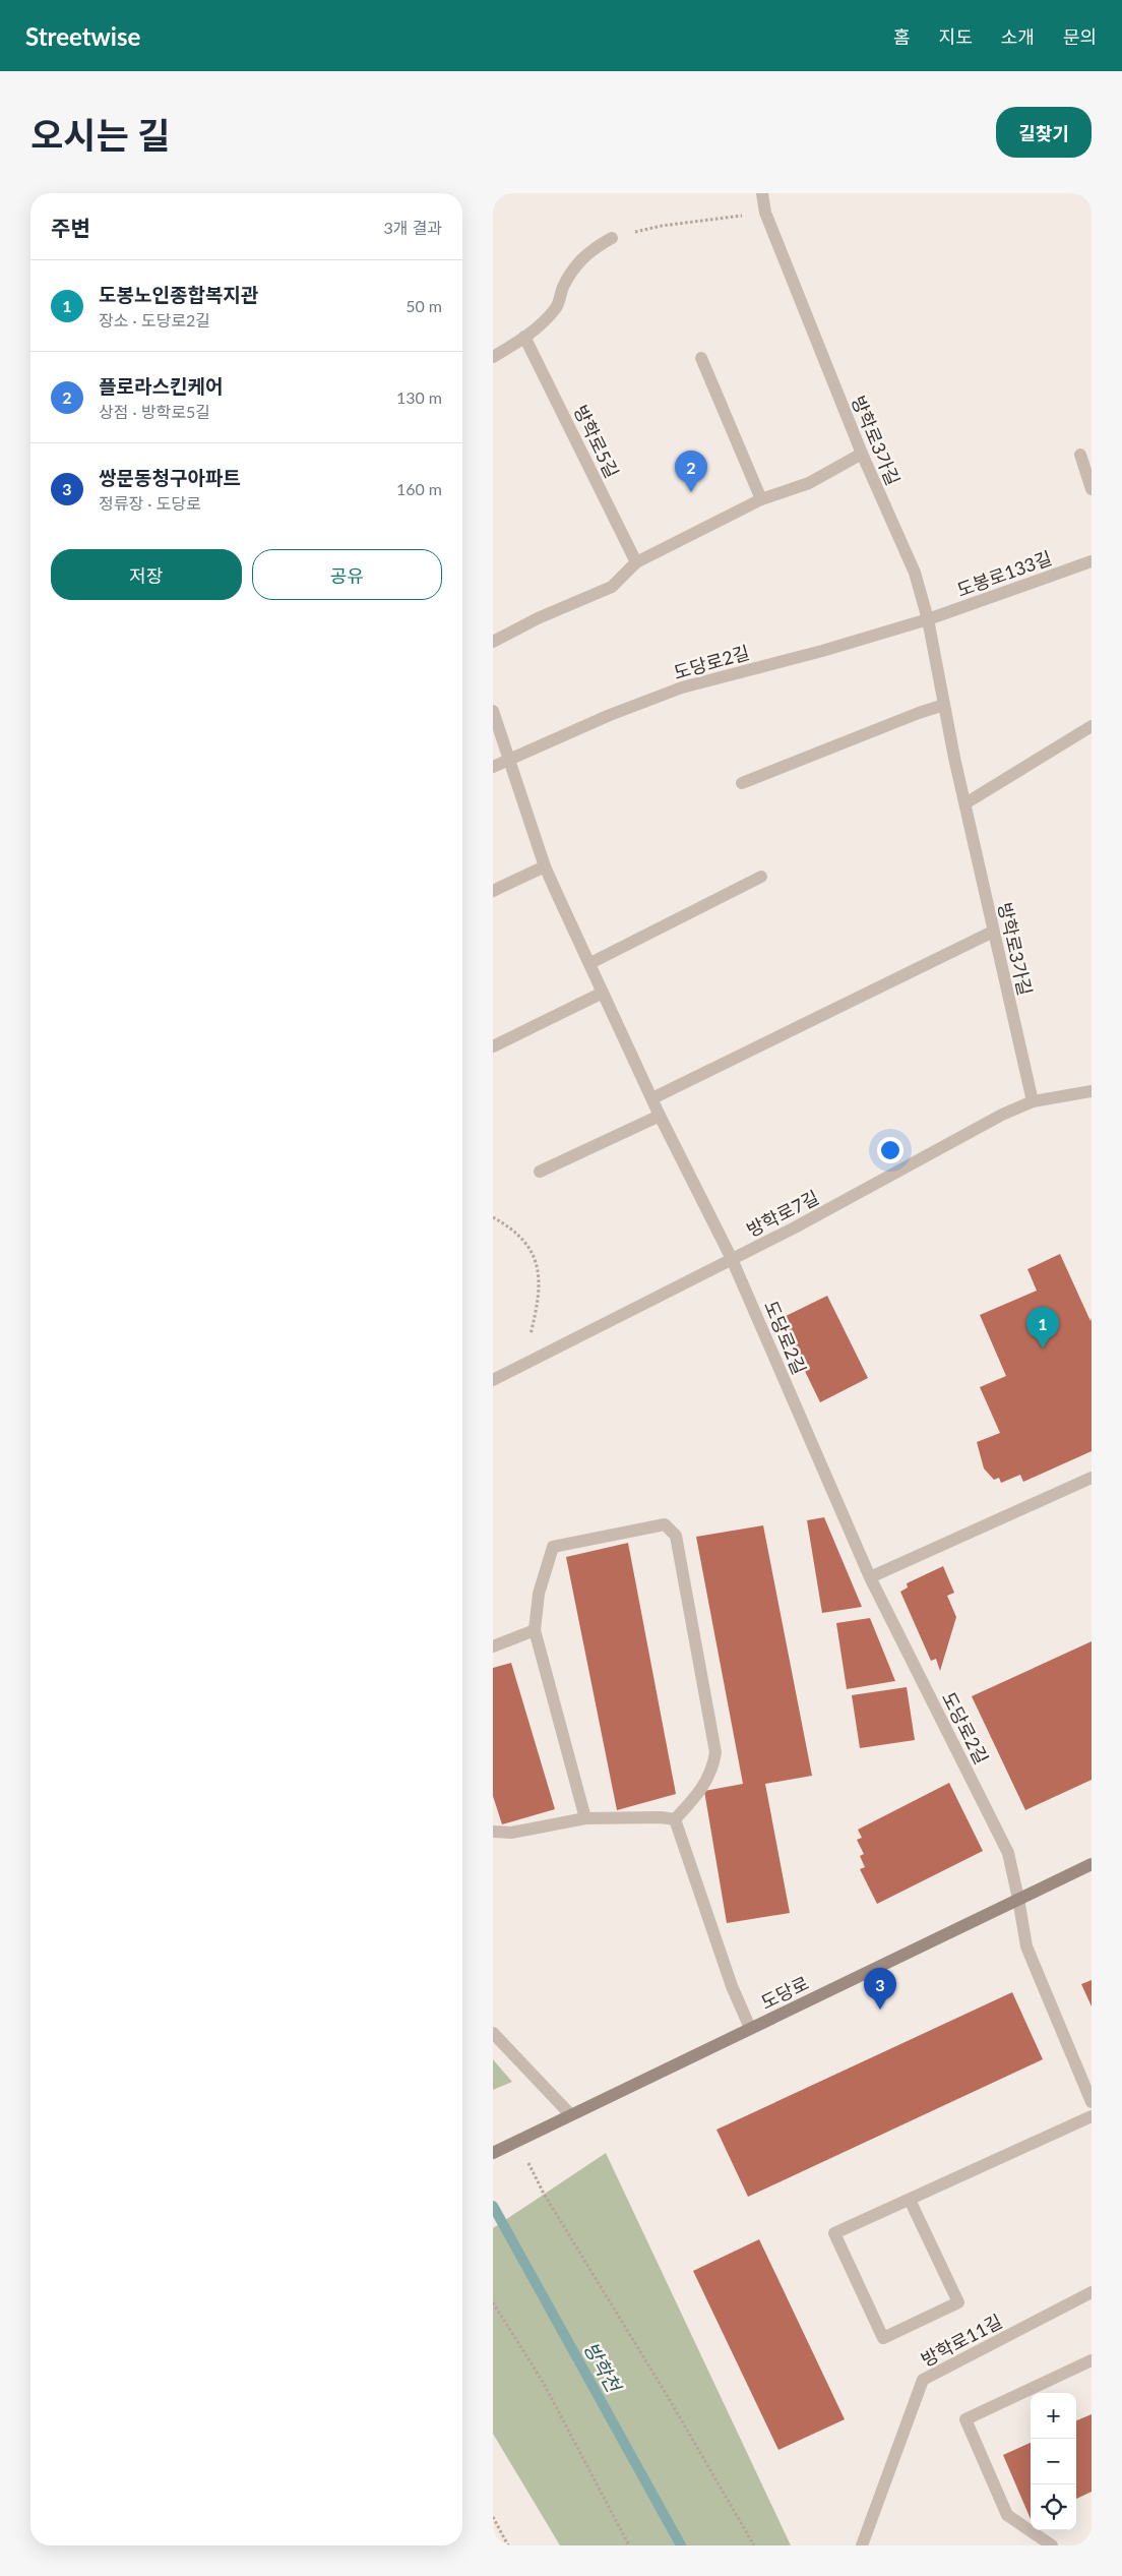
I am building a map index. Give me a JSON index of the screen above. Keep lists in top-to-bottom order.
{
  "streets": {
    "main road": ["도당로"],
    "street": [
      "방학로3가길",
      "방학로5길",
      "도봉로133길",
      "도당로2길",
      "방학로7길",
      "방학로11길"
    ]
  },
  "crossings": [
    ["방학로3가길", "도봉로133길"],
    ["방학로3가길", "도당로2길"],
    ["방학로3가길", "방학로7길"],
    ["도봉로133길", "도당로2길"],
    ["도당로2길", "방학로7길"],
    ["도당로2길", "도당로"]
  ],
  "water": ["방학천"],
  "page": {
    "header": "Streetwise",
    "nav": [
      "홈",
      "지도",
      "소개",
      "문의"
    ],
    "title": "오시는 길",
    "buttons": [
      "길찾기",
      ["저장", "공유"]
    ],
    "heading": ["주변", "3개 결과"],
    "list": [
      {
        "mark": "1",
        "name": "도봉노인종합복지관",
        "note": "장소 · 도당로2길",
        "value": "50 m"
      },
      {
        "mark": "2",
        "name": "플로라스킨케어",
        "note": "상점 · 방학로5길",
        "value": "130 m"
      },
      {
        "mark": "3",
        "name": "쌍문동청구아파트",
        "note": "정류장 · 도당로",
        "value": "160 m"
      }
    ],
    "pins": ["2", "1", "3"],
    "map_buttons": ["+", "−"]
  }
}
